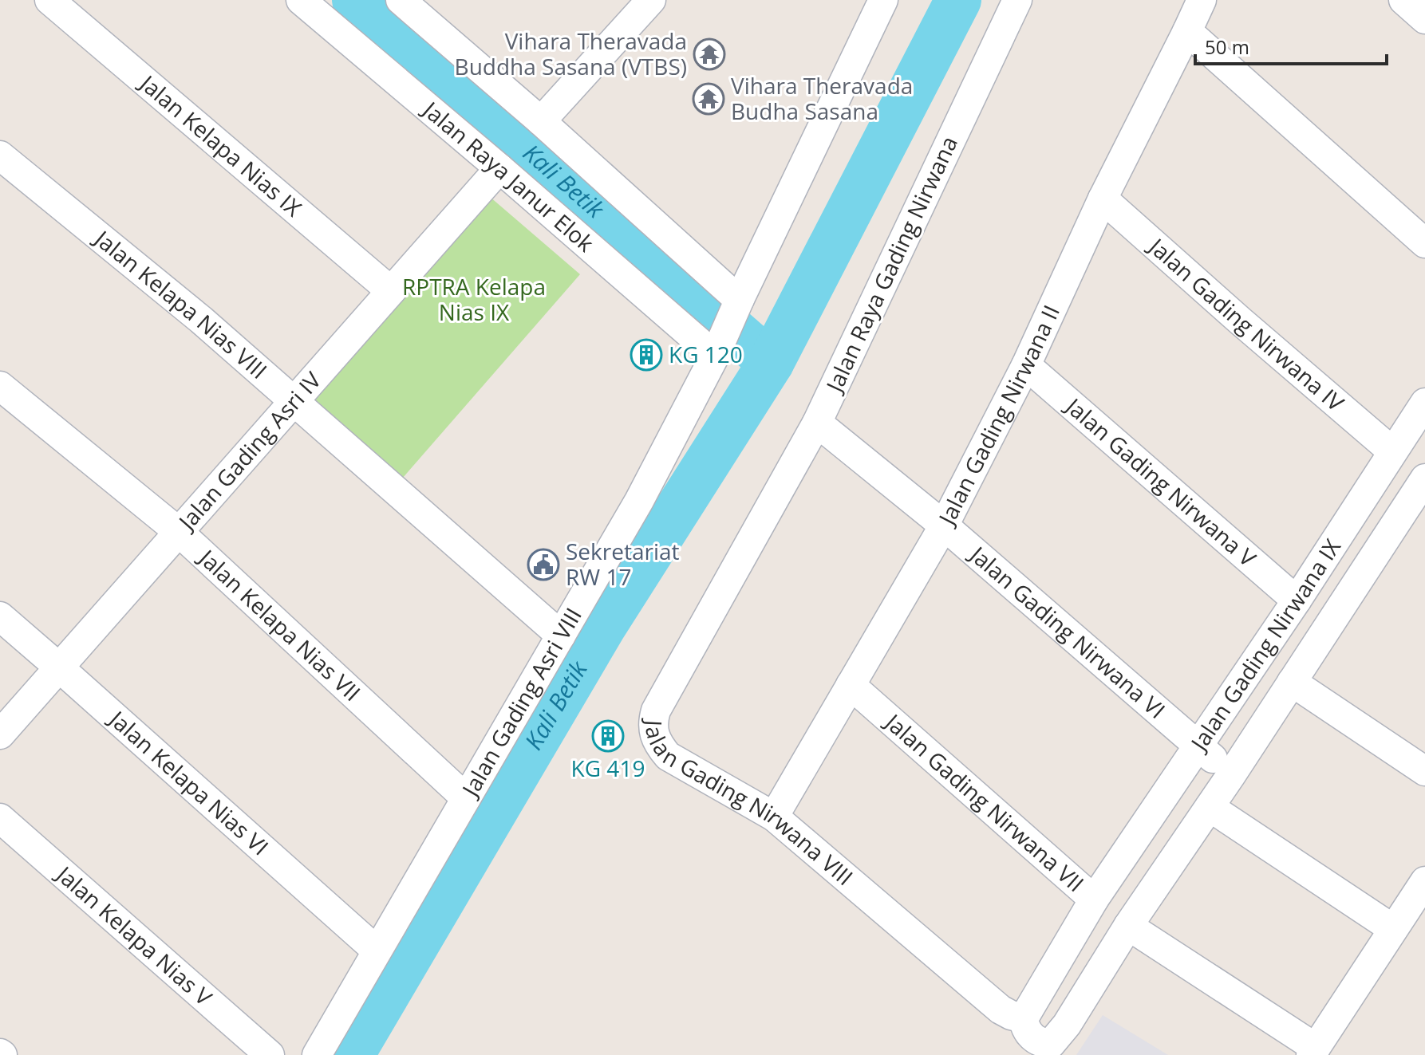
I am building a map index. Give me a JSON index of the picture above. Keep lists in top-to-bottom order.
{
  "streets": {
    "street": [
      "Jalan Kelapa Nias IX",
      "Jalan Raya Janur Elok",
      "Jalan Raya Gading Nirwana",
      "Jalan Kelapa Nias VIII",
      "Jalan Gading Nirwana IV",
      "Jalan Gading Nirwana II",
      "Jalan Gading Asri IV",
      "Jalan Gading Nirwana V",
      "Jalan Kelapa Nias VII",
      "Jalan Gading Nirwana VI",
      "Jalan Gading Nirwana IX",
      "Jalan Gading Asri VIII",
      "Jalan Kelapa Nias VI",
      "Jalan Gading Nirwana VIII",
      "Jalan Gading Nirwana VII",
      "Jalan Kelapa Nias V"
    ]
  },
  "crossings": [
    ["Jalan Kelapa Nias IX", "Jalan Gading Asri IV"],
    ["Jalan Raya Janur Elok", "Jalan Gading Asri IV"],
    ["Jalan Raya Janur Elok", "Jalan Gading Asri VIII"],
    ["Jalan Raya Gading Nirwana", "Jalan Gading Nirwana VI"],
    ["Jalan Raya Gading Nirwana", "Jalan Gading Nirwana VIII"],
    ["Jalan Kelapa Nias VIII", "Jalan Gading Asri IV"],
    ["Jalan Kelapa Nias VIII", "Jalan Gading Asri VIII"],
    ["Jalan Gading Nirwana IV", "Jalan Gading Nirwana II"],
    ["Jalan Gading Nirwana IV", "Jalan Gading Nirwana IX"],
    ["Jalan Gading Nirwana II", "Jalan Gading Nirwana V"],
    ["Jalan Gading Nirwana II", "Jalan Gading Nirwana VI"],
    ["Jalan Gading Nirwana II", "Jalan Gading Nirwana VIII"],
    ["Jalan Gading Nirwana II", "Jalan Gading Nirwana VII"],
    ["Jalan Gading Asri IV", "Jalan Kelapa Nias VII"],
    ["Jalan Gading Asri IV", "Jalan Kelapa Nias VI"],
    ["Jalan Gading Nirwana V", "Jalan Gading Nirwana IX"],
    ["Jalan Kelapa Nias VII", "Jalan Gading Asri VIII"],
    ["Jalan Gading Nirwana VI", "Jalan Gading Nirwana IX"],
    ["Jalan Gading Nirwana VI", "Jalan Gading Nirwana VII"],
    ["Jalan Gading Nirwana IX", "Jalan Gading Nirwana VII"],
    ["Jalan Gading Asri VIII", "Jalan Kelapa Nias VI"]
  ],
  "water": ["Kali Betik"],
  "parks": ["RPTRA Kelapa Nias IX"],
  "places": {
    "temple": ["Vihara Theravada Buddha Sasana (VTBS)", "Vihara Theravada Budha Sasana"],
    "building": ["KG 120", "KG 419"],
    "public building": ["Sekretariat RW 17"]
  },
  "scale_bar": "50 m"
}
